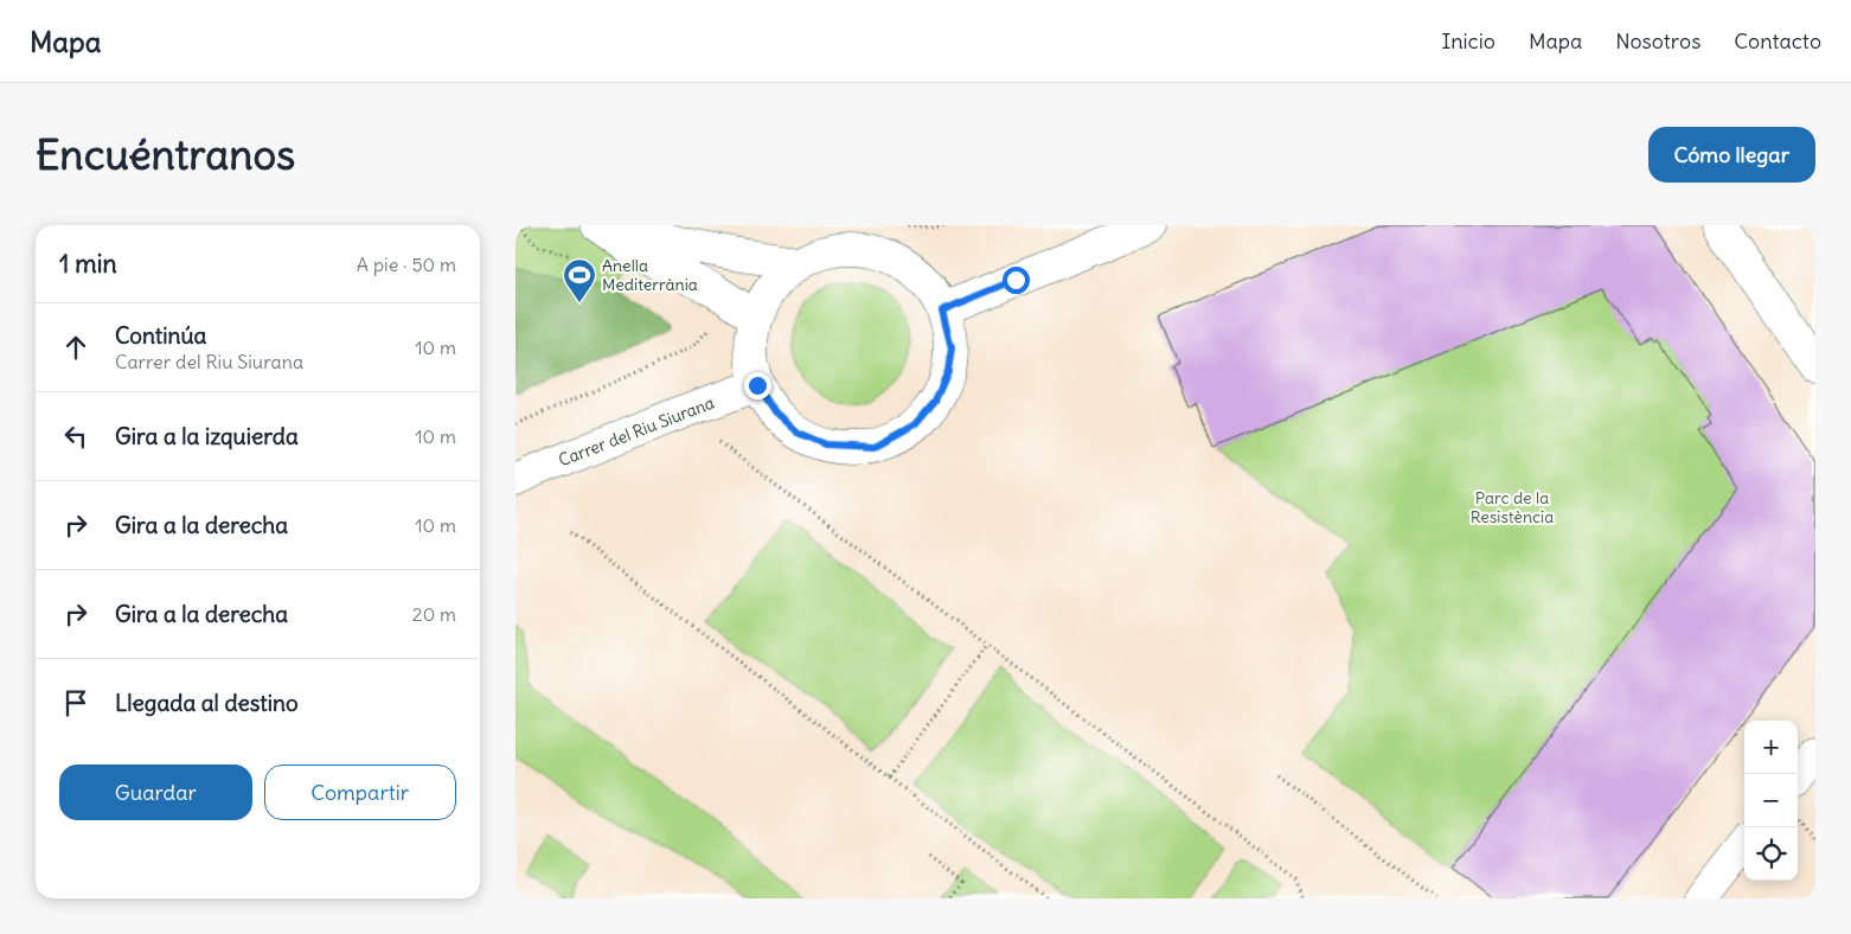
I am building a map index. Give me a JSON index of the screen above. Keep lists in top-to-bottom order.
{
  "streets": {
    "street": ["Carrer del Riu Siurana"]
  },
  "parks": ["Parc de la Resistència"],
  "places": {
    "sports": ["Anella Mediterrània"]
  },
  "page": {
    "header": "Mapa",
    "nav": [
      "Inicio",
      "Mapa",
      "Nosotros",
      "Contacto"
    ],
    "buttons": [
      "Cómo llegar",
      ["Guardar", "Compartir"]
    ],
    "title": "Encuéntranos",
    "heading": ["1 min", "A pie · 50 m"],
    "list": [
      ["Continúa", "Carrer del Riu Siurana", "10 m"],
      ["Gira a la izquierda", "10 m"],
      ["Gira a la derecha", "10 m"],
      ["Gira a la derecha", "20 m"],
      "Llegada al destino"
    ],
    "map_buttons": ["+", "−"]
  }
}
